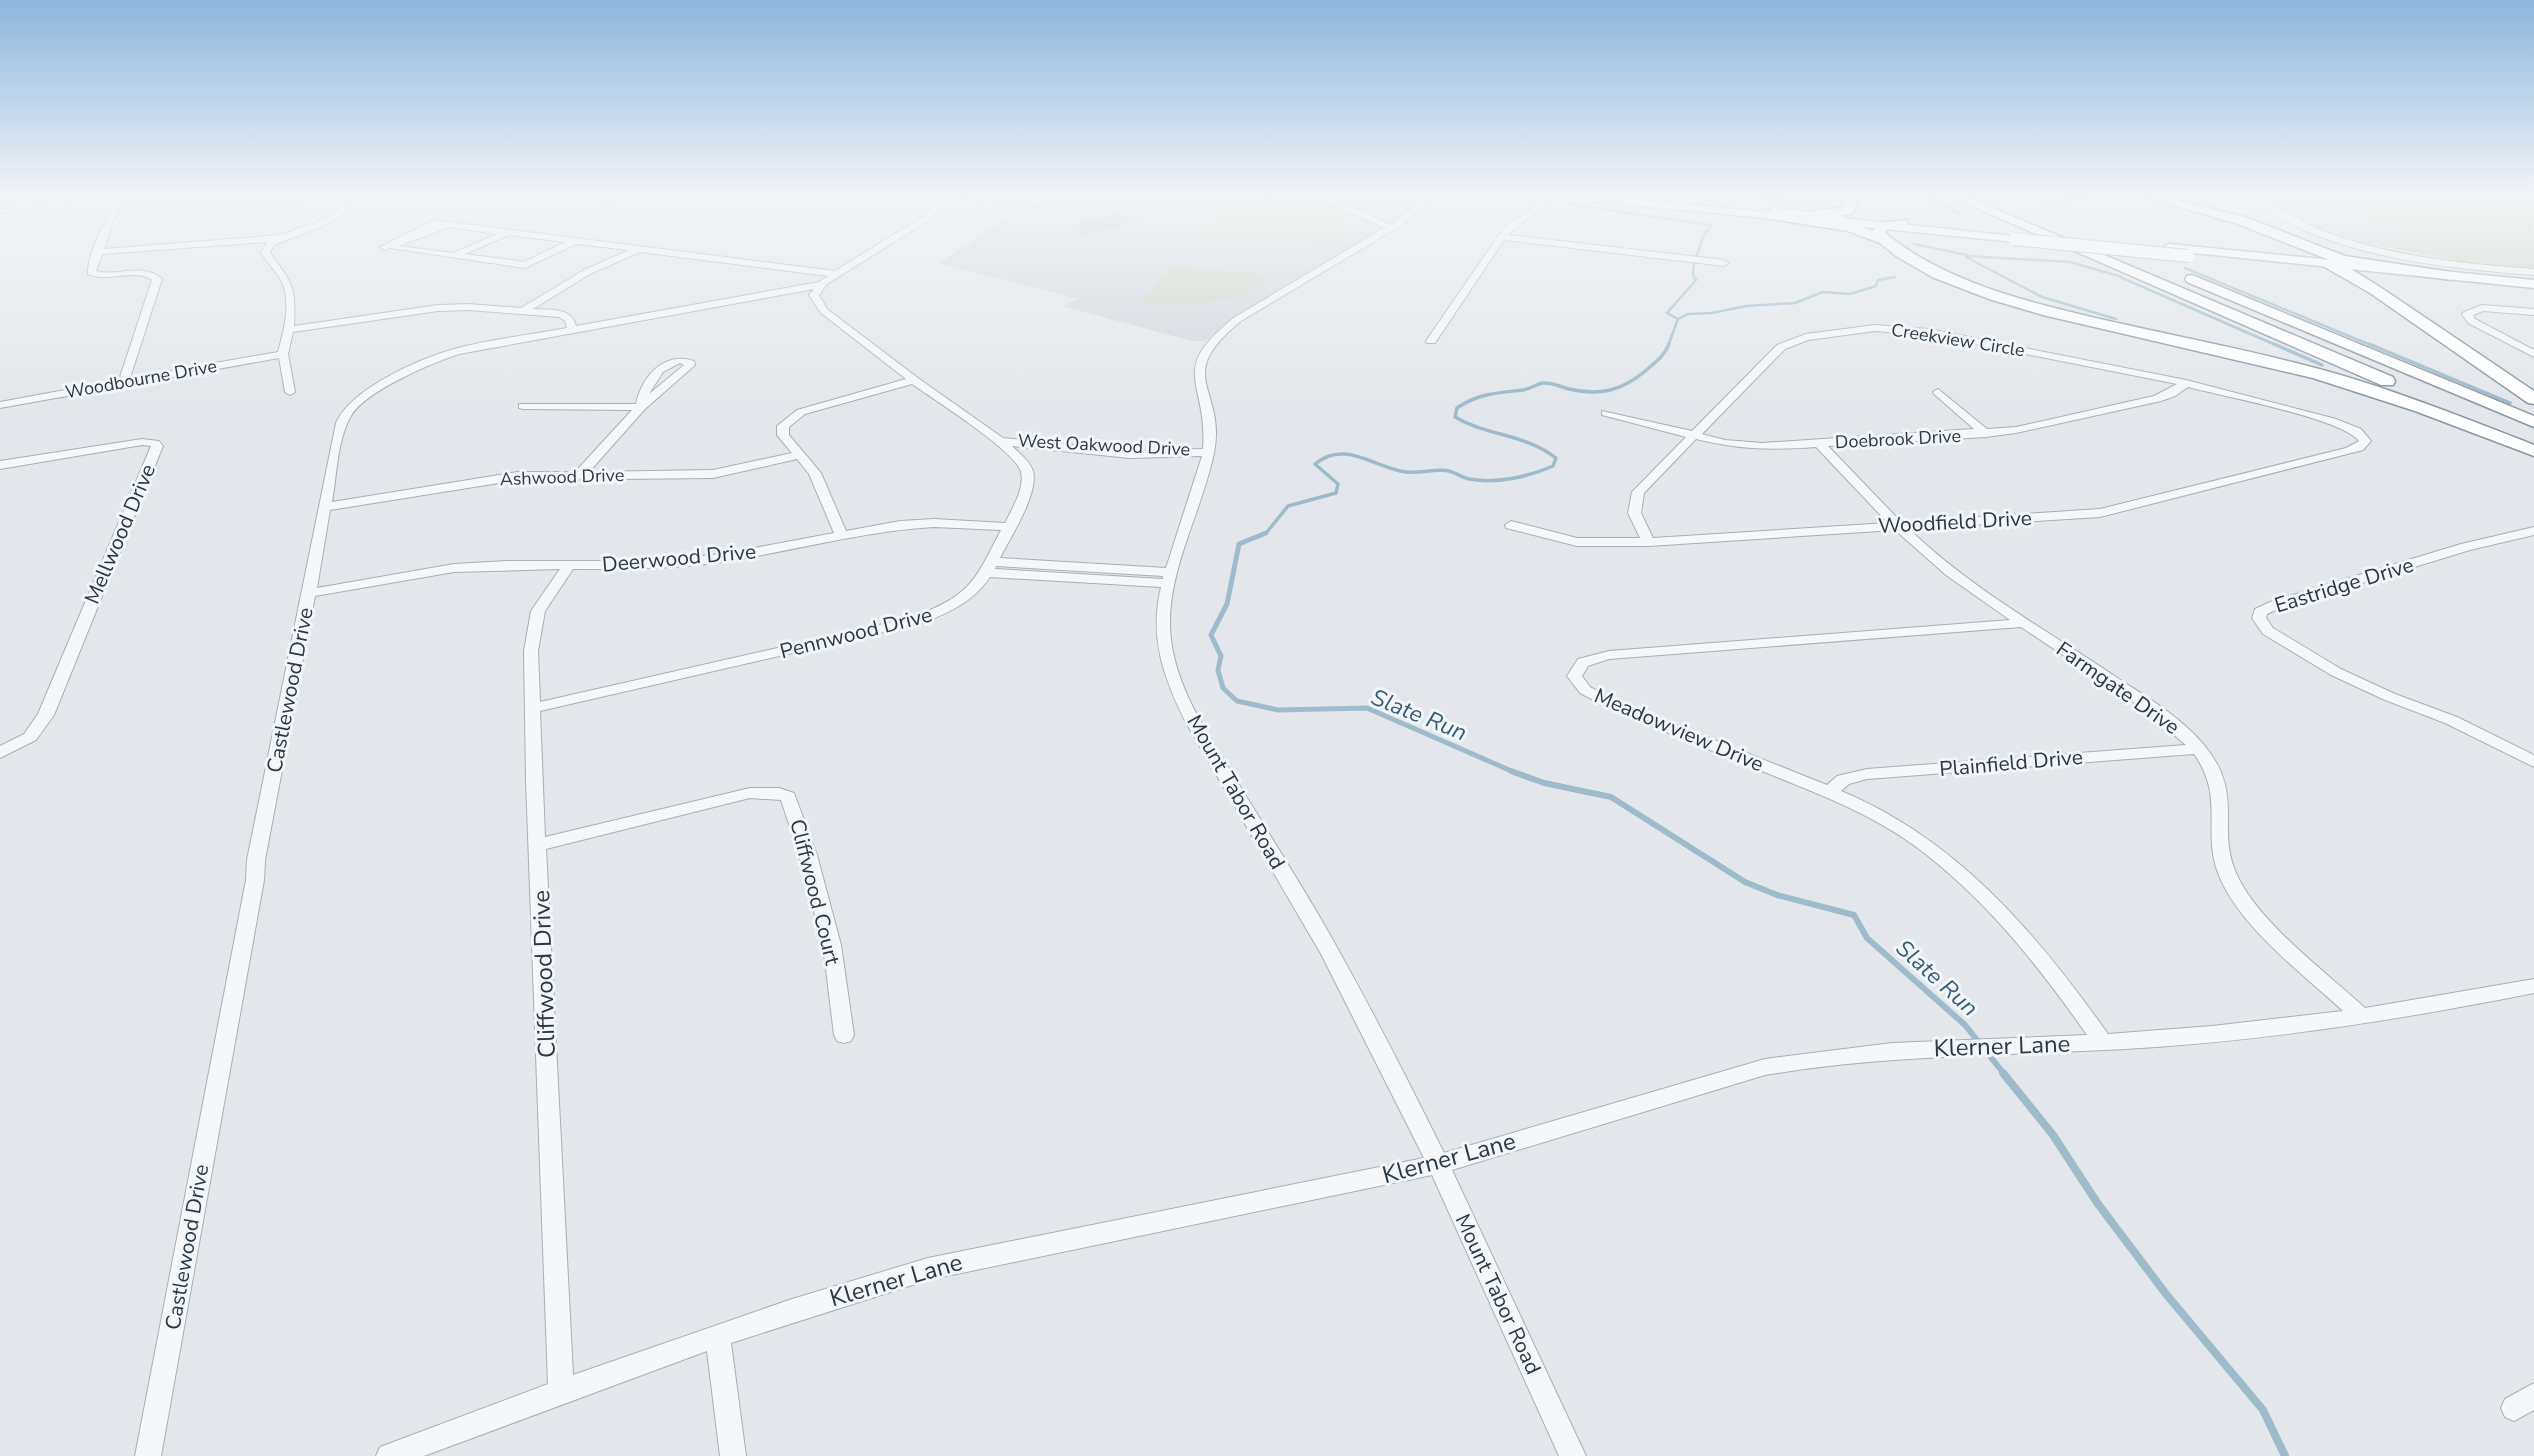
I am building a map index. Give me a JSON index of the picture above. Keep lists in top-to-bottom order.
{
  "streets": {
    "street": [
      "Creekview Circle",
      "Woodbourne Drive",
      "Doebrook Drive",
      "West Oakwood Drive",
      "Ashwood Drive",
      "Woodfield Drive",
      "Mellwood Drive",
      "Deerwood Drive",
      "Eastridge Drive",
      "Pennwood Drive",
      "Farmgate Drive",
      "Castlewood Drive",
      "Meadowview Drive",
      "Plainfield Drive",
      "Mount Tabor Road",
      "Cliffwood Court",
      "Cliffwood Drive",
      "Klerner Lane"
    ]
  },
  "crossings": [
    ["Creekview Circle", "Doebrook Drive"],
    ["Creekview Circle", "Woodfield Drive"],
    ["Doebrook Drive", "Farmgate Drive"],
    ["West Oakwood Drive", "Pennwood Drive"],
    ["West Oakwood Drive", "Mount Tabor Road"],
    ["Ashwood Drive", "Castlewood Drive"],
    ["Woodfield Drive", "Farmgate Drive"],
    ["Deerwood Drive", "Pennwood Drive"],
    ["Deerwood Drive", "Castlewood Drive"],
    ["Deerwood Drive", "Cliffwood Drive"],
    ["Pennwood Drive", "Castlewood Drive"],
    ["Pennwood Drive", "Cliffwood Drive"],
    ["Farmgate Drive", "Meadowview Drive"],
    ["Farmgate Drive", "Plainfield Drive"],
    ["Farmgate Drive", "Klerner Lane"],
    ["Meadowview Drive", "Plainfield Drive"],
    ["Meadowview Drive", "Klerner Lane"],
    ["Mount Tabor Road", "Klerner Lane"],
    ["Cliffwood Court", "Cliffwood Drive"],
    ["Cliffwood Drive", "Klerner Lane"]
  ],
  "water": ["Slate Run"]
}
